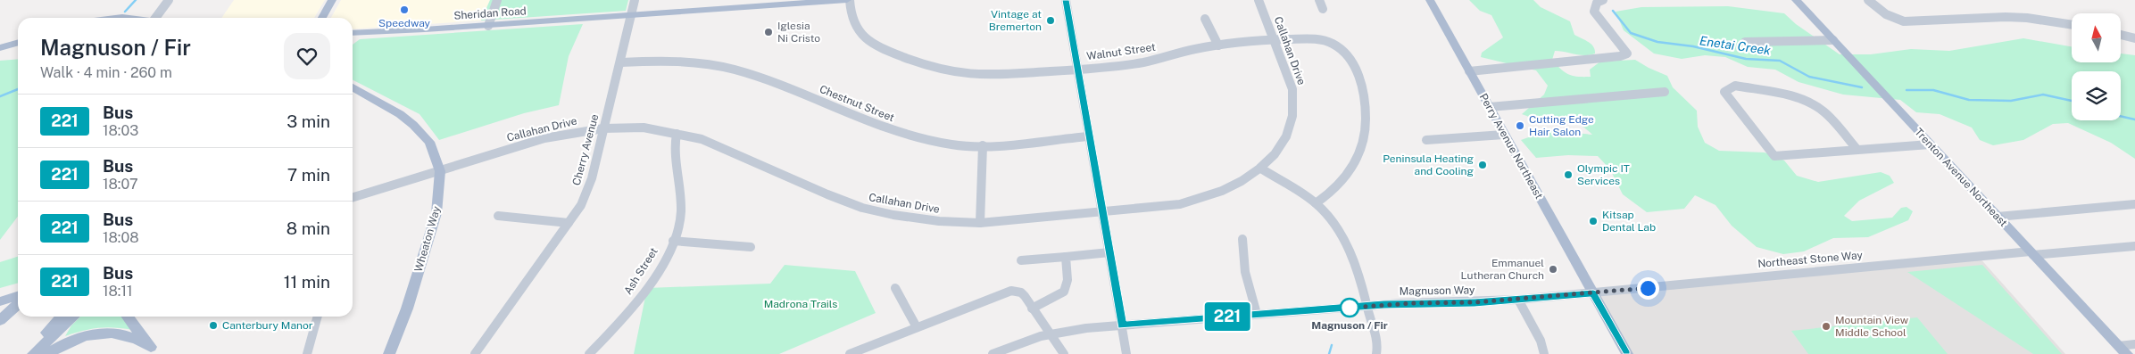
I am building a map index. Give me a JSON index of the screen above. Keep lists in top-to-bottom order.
{
  "streets": {
    "main road": [
      "Sheridan Road",
      "Perry Avenue Northeast",
      "Trenton Avenue Northeast",
      "Wheaton Way"
    ],
    "street": [
      "Callahan Drive",
      "Walnut Street",
      "Chestnut Street",
      "Cherry Avenue",
      "Northeast Stone Way",
      "Ash Street",
      "Magnuson Way"
    ]
  },
  "crossings": [
    ["Sheridan Road", "Walnut Street"],
    ["Sheridan Road", "Cherry Avenue"],
    ["Callahan Drive", "Walnut Street"],
    ["Callahan Drive", "Cherry Avenue"],
    ["Callahan Drive", "Wheaton Way"],
    ["Callahan Drive", "Ash Street"],
    ["Chestnut Street", "Cherry Avenue"],
    ["Perry Avenue Northeast", "Northeast Stone Way"],
    ["Perry Avenue Northeast", "Magnuson Way"],
    ["Trenton Avenue Northeast", "Northeast Stone Way"],
    ["Northeast Stone Way", "Magnuson Way"]
  ],
  "water": ["Enetai Creek"],
  "parks": ["Madrona Trails"],
  "places": [
    "Speedway",
    "Vintage at Bremerton",
    "Iglesia Ni Cristo",
    "Cutting Edge Hair Salon",
    "Peninsula Heating and Cooling",
    "Olympic IT Services",
    "Kitsap Dental Lab",
    "Emmanuel Lutheran Church",
    "Magnuson / Fir",
    "Canterbury Manor",
    "Mountain View Middle School"
  ],
  "lines": ["bus line 221"],
  "north": "top",
  "page": {
    "on_map": "221",
    "heading": ["Magnuson / Fir", "Walk · 4 min · 260 m"],
    "list": [
      {
        "mark": "221",
        "name": "Bus",
        "note": "18:03",
        "value": "3 min"
      },
      {
        "mark": "221",
        "name": "Bus",
        "note": "18:07",
        "value": "7 min"
      },
      {
        "mark": "221",
        "name": "Bus",
        "note": "18:08",
        "value": "8 min"
      },
      {
        "mark": "221",
        "name": "Bus",
        "note": "18:11",
        "value": "11 min"
      }
    ]
  }
}
